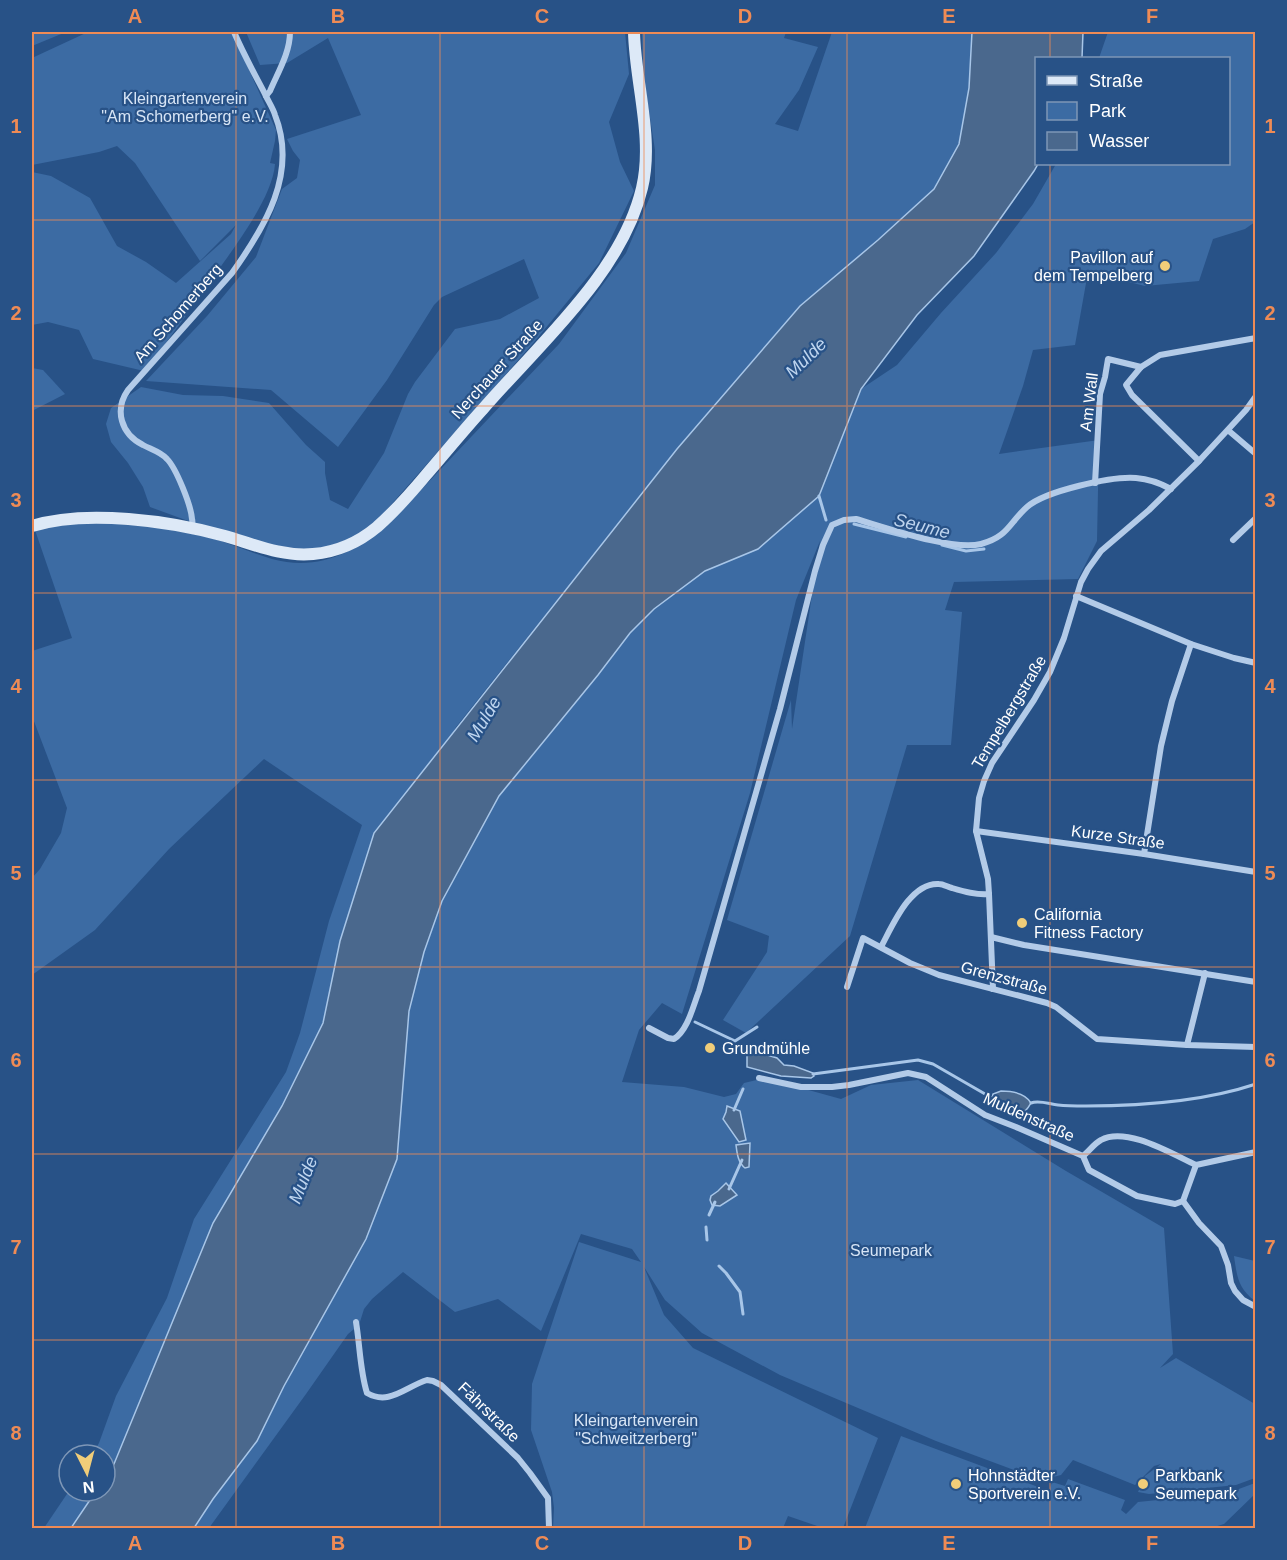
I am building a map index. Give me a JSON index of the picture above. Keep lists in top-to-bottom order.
{
  "streets": {
    "main road": ["Nerchauer Straße"],
    "street": [
      "Am Schomerberg",
      "Am Wall",
      "Tempelbergstraße",
      "Kurze Straße",
      "Grenzstraße",
      "Muldenstraße",
      "Fährstraße"
    ]
  },
  "crossings": [
    ["Am Schomerberg", "Nerchauer Straße"],
    ["Am Wall", "Tempelbergstraße"],
    ["Tempelbergstraße", "Kurze Straße"],
    ["Tempelbergstraße", "Grenzstraße"]
  ],
  "water": ["Mulde", "Seume"],
  "parks": ["Kleingartenverein \"Am Schomerberg\" e.V.", "Seumepark", "Kleingartenverein \"Schweitzerberg\""],
  "places": [
    "Pavillon auf dem Tempelberg",
    "California Fitness Factory",
    "Grundmühle",
    "Hohnstädter Sportverein e.V.",
    "Parkbank Seumepark"
  ],
  "legend": ["Straße", "Park", "Wasser"],
  "north": "bottom",
  "grid": {
    "columns": [
      "A",
      "B",
      "C",
      "D",
      "E",
      "F"
    ],
    "rows": [
      "1",
      "2",
      "3",
      "4",
      "5",
      "6",
      "7",
      "8"
    ]
  }
}
